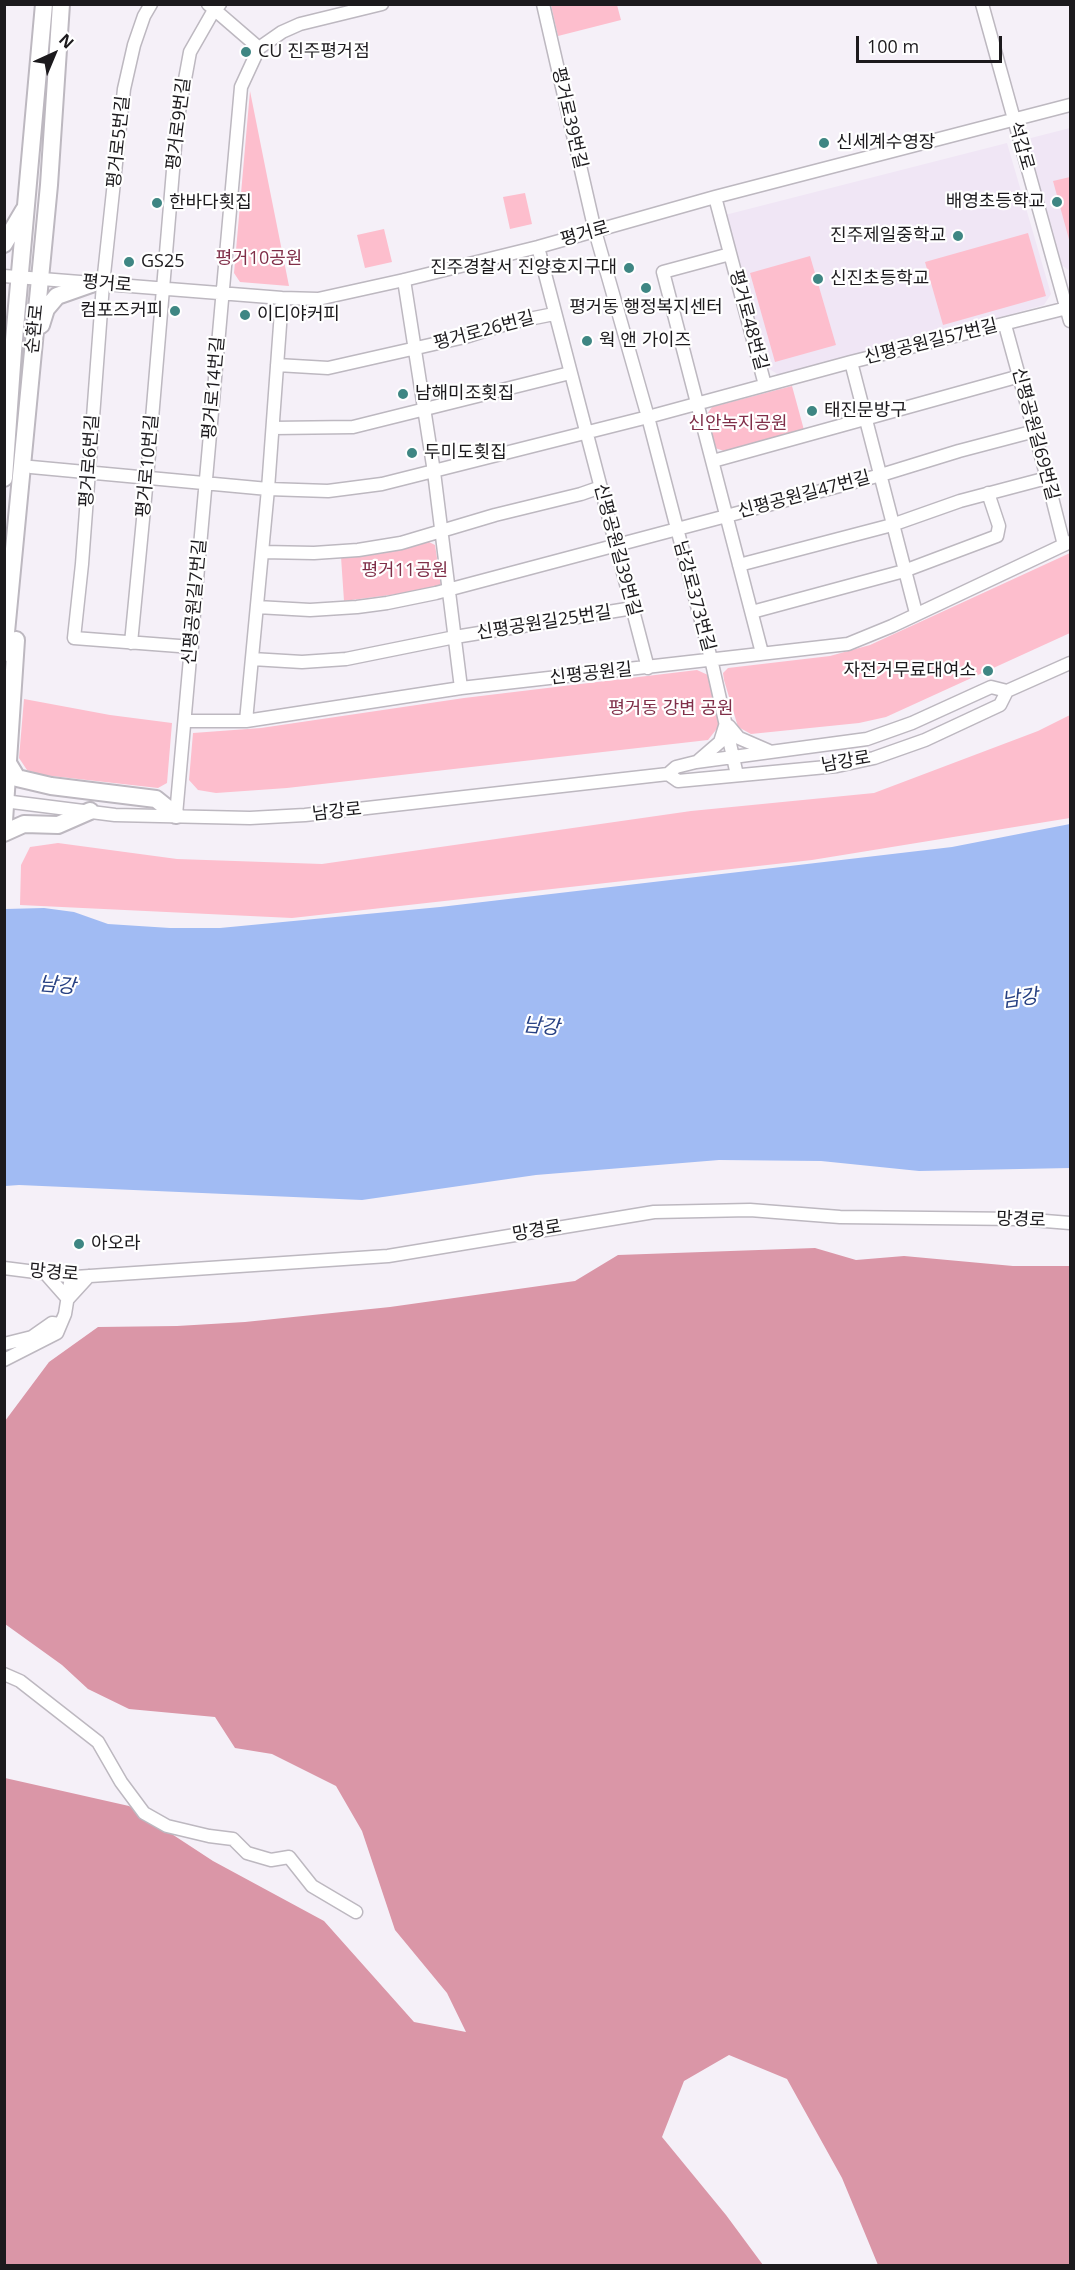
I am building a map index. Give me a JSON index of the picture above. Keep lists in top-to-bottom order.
{
  "streets": {
    "main road": ["순환로"],
    "street": [
      "평거로39번길",
      "평거로9번길",
      "평거로5번길",
      "석갑로",
      "평거로",
      "평거로48번길",
      "평거로26번길",
      "신평공원길57번길",
      "평거로14번길",
      "신평공원길69번길",
      "평거로6번길",
      "평거로10번길",
      "신평공원길47번길",
      "신평공원길39번길",
      "남강로373번길",
      "신평공원길7번길",
      "신평공원길25번길",
      "신평공원길",
      "남강로",
      "망경로"
    ]
  },
  "crossings": [
    ["평거로39번길", "평거로"],
    ["평거로39번길", "남강로373번길"],
    ["평거로9번길", "평거로"],
    ["평거로9번길", "평거로10번길"],
    ["평거로5번길", "평거로"],
    ["평거로5번길", "평거로6번길"],
    ["석갑로", "평거로"],
    ["석갑로", "신평공원길57번길"],
    ["평거로", "평거로48번길"],
    ["평거로", "순환로"],
    ["평거로", "평거로26번길"],
    ["평거로", "평거로14번길"],
    ["평거로", "평거로6번길"],
    ["평거로", "평거로10번길"],
    ["평거로", "신평공원길39번길"],
    ["평거로48번길", "신평공원길47번길"],
    ["평거로26번길", "신평공원길39번길"],
    ["평거로26번길", "신평공원길25번길"],
    ["신평공원길57번길", "신평공원길69번길"],
    ["신평공원길57번길", "신평공원길47번길"],
    ["신평공원길57번길", "신평공원길"],
    ["평거로14번길", "신평공원길7번길"],
    ["신평공원길69번길", "신평공원길"],
    ["평거로6번길", "평거로10번길"],
    ["신평공원길47번길", "신평공원길"],
    ["신평공원길39번길", "신평공원길25번길"],
    ["신평공원길39번길", "신평공원길"],
    ["남강로373번길", "신평공원길"],
    ["남강로373번길", "남강로"],
    ["신평공원길7번길", "신평공원길"],
    ["신평공원길25번길", "신평공원길"]
  ],
  "water": ["남강"],
  "parks": [
    "평거10공원",
    "신안녹지공원",
    "평거11공원",
    "평거동 강변 공원"
  ],
  "places": [
    "CU 진주평거점",
    "신세계수영장",
    "배영초등학교",
    "한바다횟집",
    "진주제일중학교",
    "GS25",
    "진주경찰서 진양호지구대",
    "신진초등학교",
    "평거동 행정복지센터",
    "컴포즈커피",
    "이디야커피",
    "웍 앤 가이즈",
    "남해미조횟집",
    "태진문방구",
    "두미도횟집",
    "자전거무료대여소",
    "아오라"
  ],
  "scale_bar": "100 m",
  "north": "top right"
}
